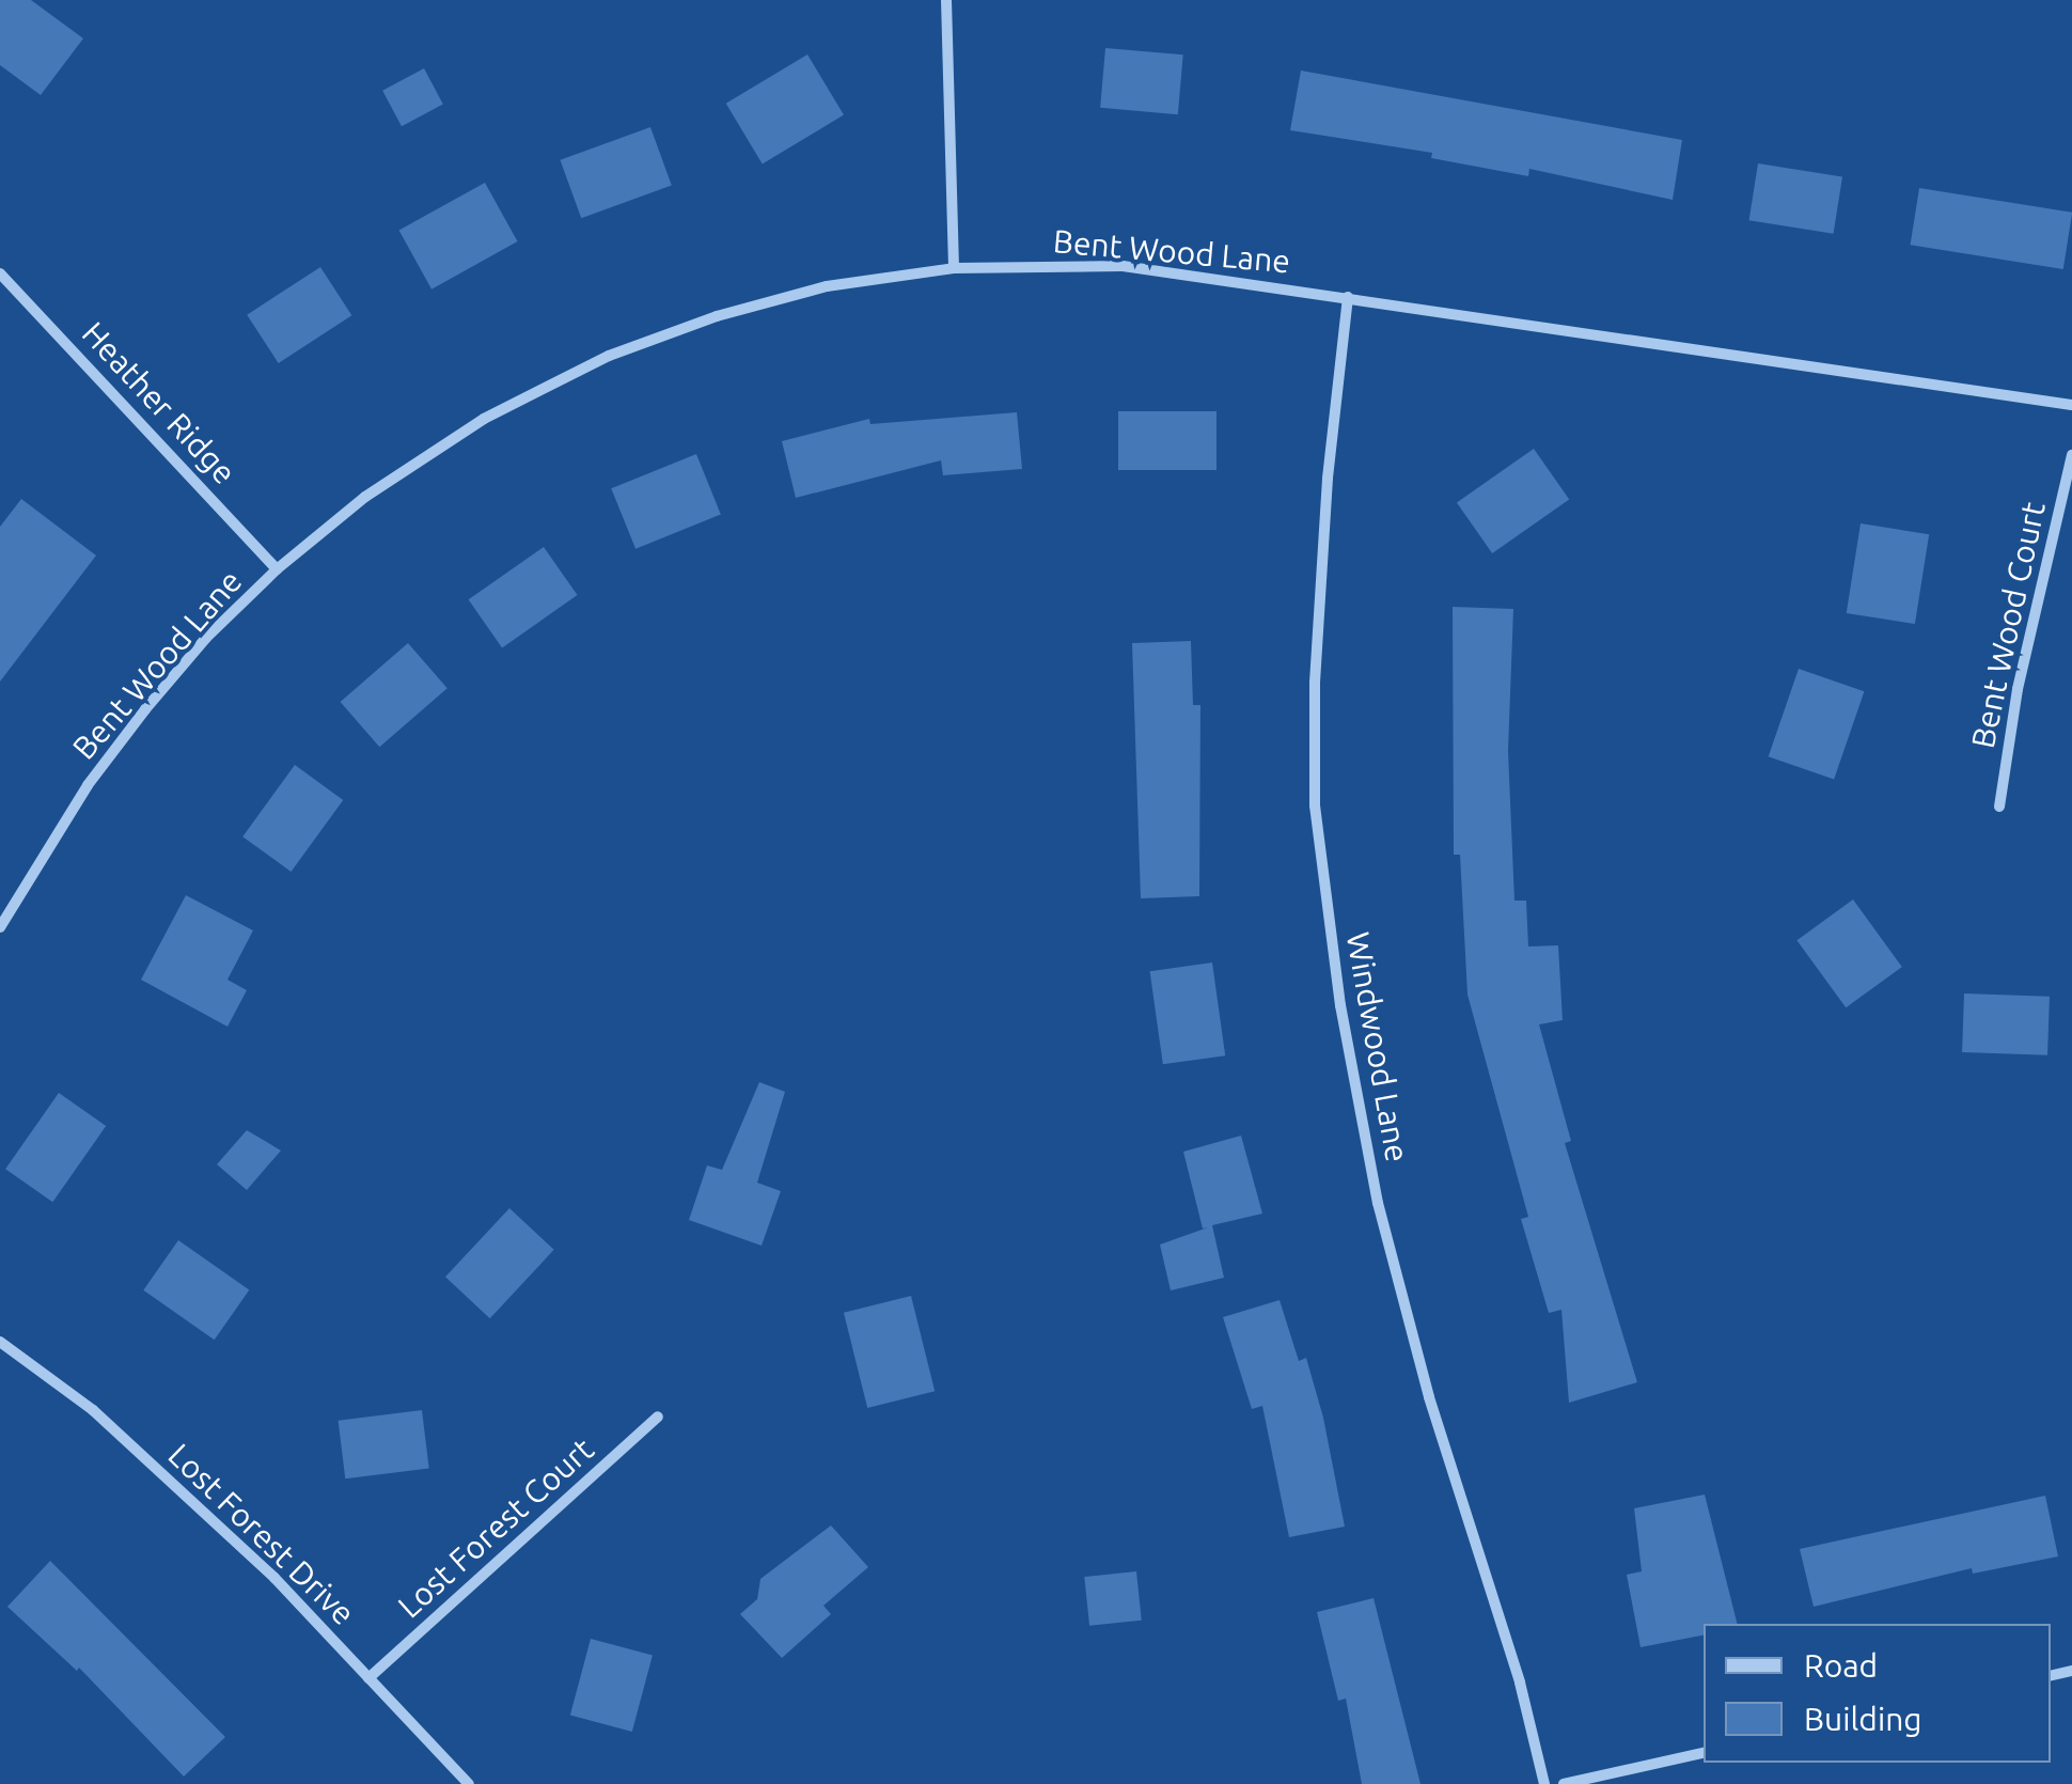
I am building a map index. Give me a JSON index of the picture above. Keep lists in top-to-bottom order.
{
  "streets": {
    "street": [
      "Bent Wood Lane",
      "Heather Ridge",
      "Bent Wood Court",
      "Windwood Lane",
      "Lost Forest Court",
      "Lost Forest Drive"
    ]
  },
  "crossings": [
    ["Bent Wood Lane", "Heather Ridge"],
    ["Bent Wood Lane", "Windwood Lane"],
    ["Lost Forest Court", "Lost Forest Drive"]
  ],
  "legend": ["Road", "Building"]
}
